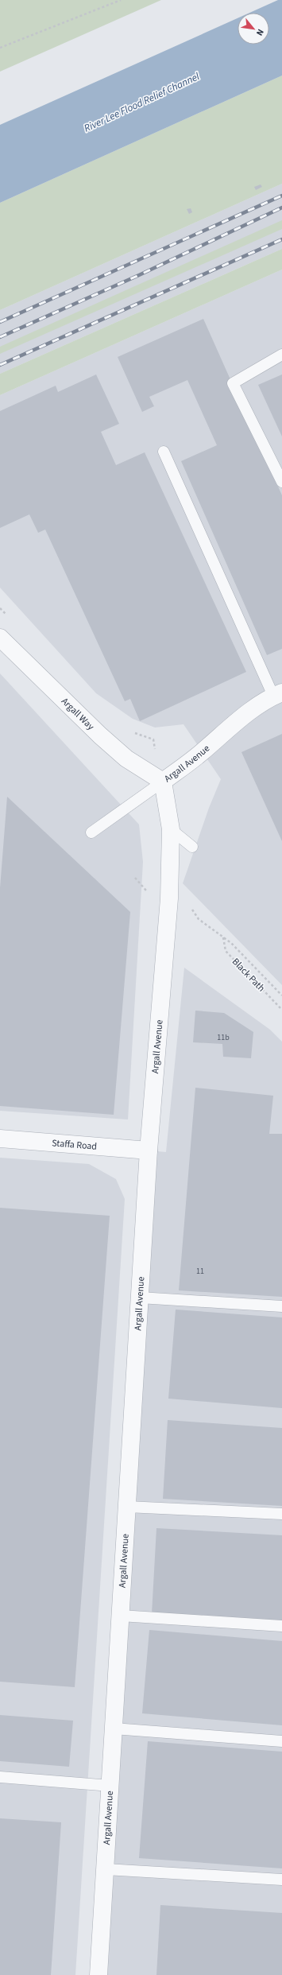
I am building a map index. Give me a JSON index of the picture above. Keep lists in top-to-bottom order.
{
  "streets": {
    "street": ["Argall Way", "Argall Avenue", "Staffa Road"],
    "path": ["Black Path"]
  },
  "crossings": [
    ["Argall Way", "Argall Avenue"],
    ["Argall Avenue", "Staffa Road"]
  ],
  "water": ["River Lee Flood Relief Channel"],
  "house_numbers": ["11b", "11"],
  "north": "bottom right"
}
